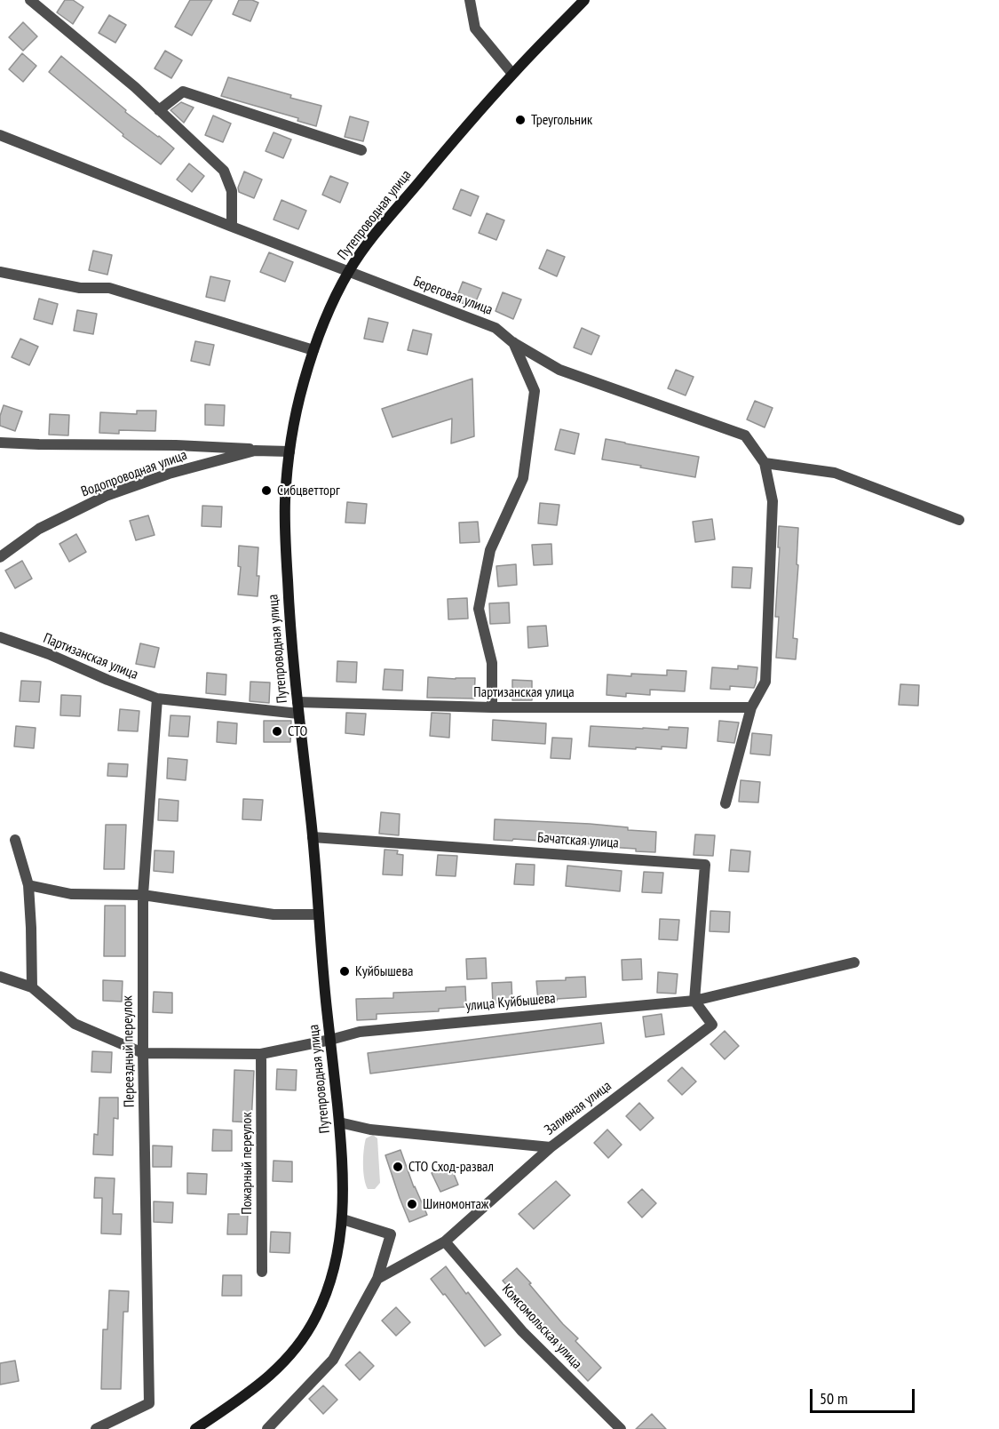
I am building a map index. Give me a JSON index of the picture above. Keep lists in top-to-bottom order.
{
  "streets": {
    "main road": ["Путепроводная улица"],
    "street": [
      "Береговая улица",
      "Водопроводная улица",
      "Партизанская улица",
      "Бачатская улица",
      "улица Куйбышева",
      "Переездный переулок",
      "Заливная улица",
      "Пожарный переулок",
      "Комсомольская улица"
    ]
  },
  "crossings": [
    ["Путепроводная улица", "Береговая улица"],
    ["Путепроводная улица", "Водопроводная улица"],
    ["Путепроводная улица", "Партизанская улица"],
    ["Путепроводная улица", "Бачатская улица"],
    ["Путепроводная улица", "улица Куйбышева"],
    ["Партизанская улица", "Переездный переулок"],
    ["Бачатская улица", "улица Куйбышева"],
    ["Бачатская улица", "Заливная улица"],
    ["улица Куйбышева", "Переездный переулок"],
    ["улица Куйбышева", "Заливная улица"],
    ["улица Куйбышева", "Пожарный переулок"],
    ["Заливная улица", "Комсомольская улица"]
  ],
  "places": [
    "Треугольник",
    "Сибцветторг",
    "СТО",
    "Куйбышева",
    "СТО Сход-развал",
    "Шиномонтаж"
  ],
  "scale_bar": "50 m"
}
